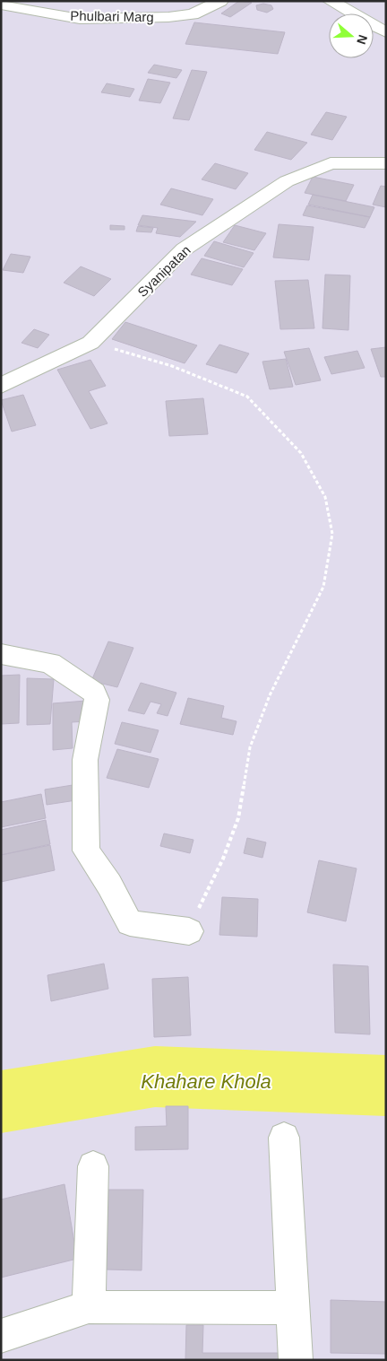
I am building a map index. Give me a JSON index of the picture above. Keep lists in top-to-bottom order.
{
  "streets": {
    "main road": ["Phulbari Marg", "Syanipatan"]
  },
  "water": ["Khahare Khola"],
  "north": "right"
}
